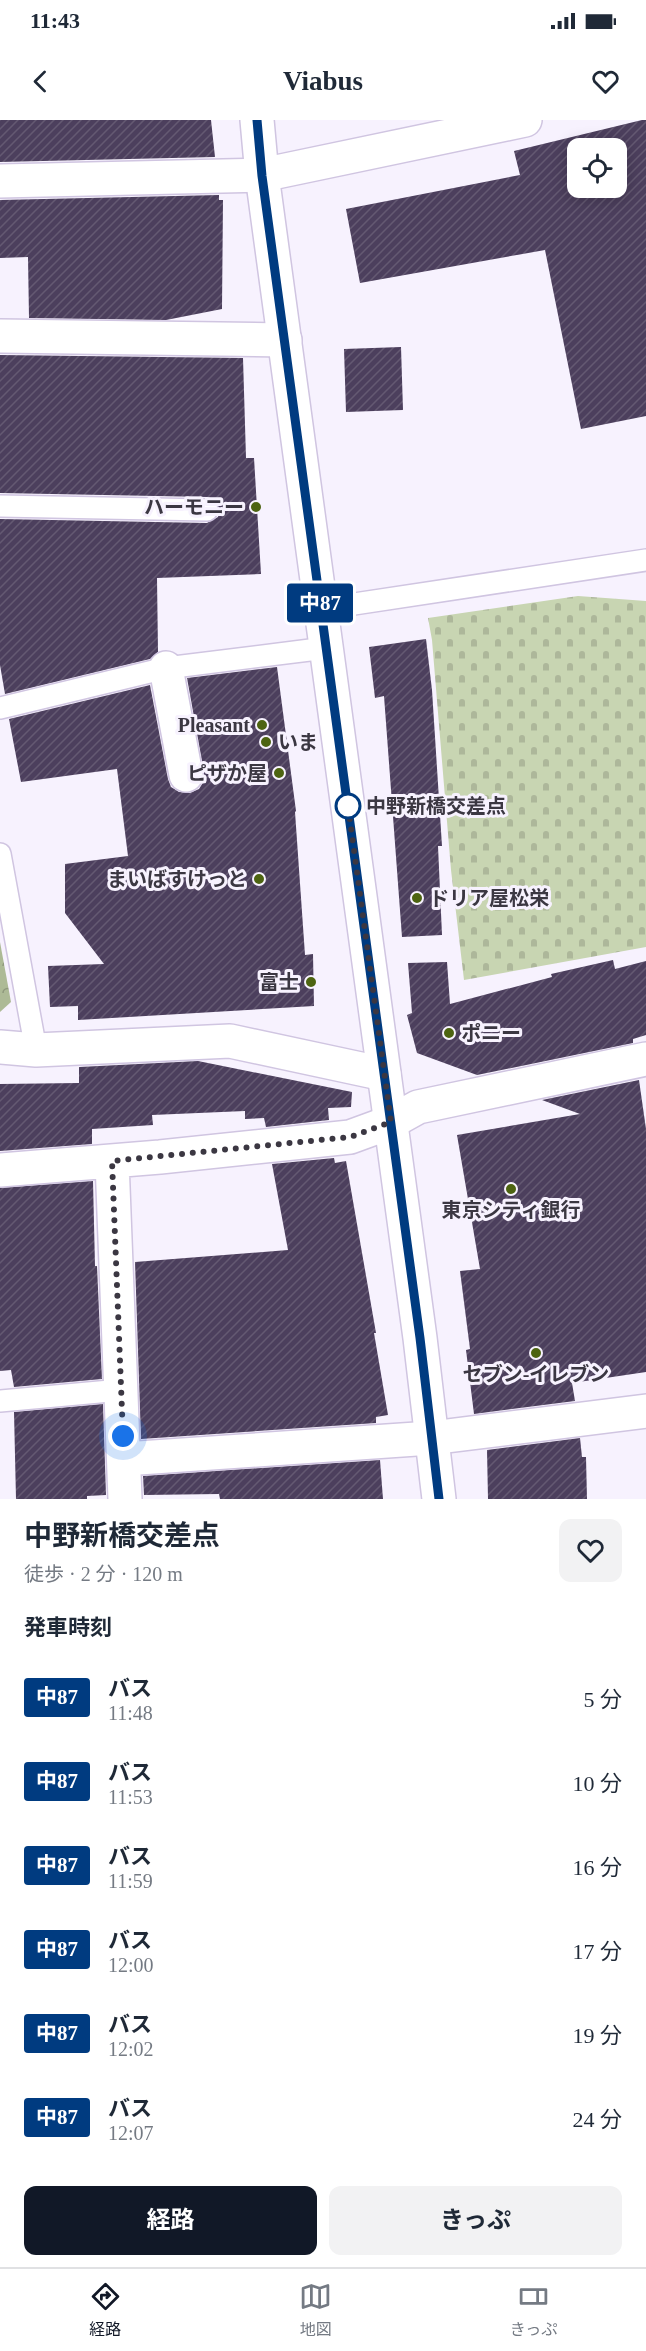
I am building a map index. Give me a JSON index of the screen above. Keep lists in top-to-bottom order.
{
  "places": [
    "ハーモニー",
    "Pleasant",
    "いま",
    "ピザか屋",
    "中野新橋交差点",
    "まいばすけっと",
    "ドリア屋松栄",
    "富士",
    "ポニー",
    "東京シティ銀行",
    "セブン-イレブン"
  ],
  "lines": ["bus line 中87"],
  "page": {
    "status": "11:43",
    "header": "Viabus",
    "on_map": "中87",
    "heading": [
      ["中野新橋交差点", "徒歩 · 2 分 · 120 m"],
      "発車時刻"
    ],
    "list": [
      {
        "mark": "中87",
        "name": "バス",
        "note": "11:48",
        "value": "5 分"
      },
      {
        "mark": "中87",
        "name": "バス",
        "note": "11:53",
        "value": "10 分"
      },
      {
        "mark": "中87",
        "name": "バス",
        "note": "11:59",
        "value": "16 分"
      },
      {
        "mark": "中87",
        "name": "バス",
        "note": "12:00",
        "value": "17 分"
      },
      {
        "mark": "中87",
        "name": "バス",
        "note": "12:02",
        "value": "19 分"
      },
      {
        "mark": "中87",
        "name": "バス",
        "note": "12:07",
        "value": "24 分"
      }
    ],
    "buttons": ["経路", "きっぷ"],
    "tabs": ["経路", "地図", "きっぷ"]
  }
}
